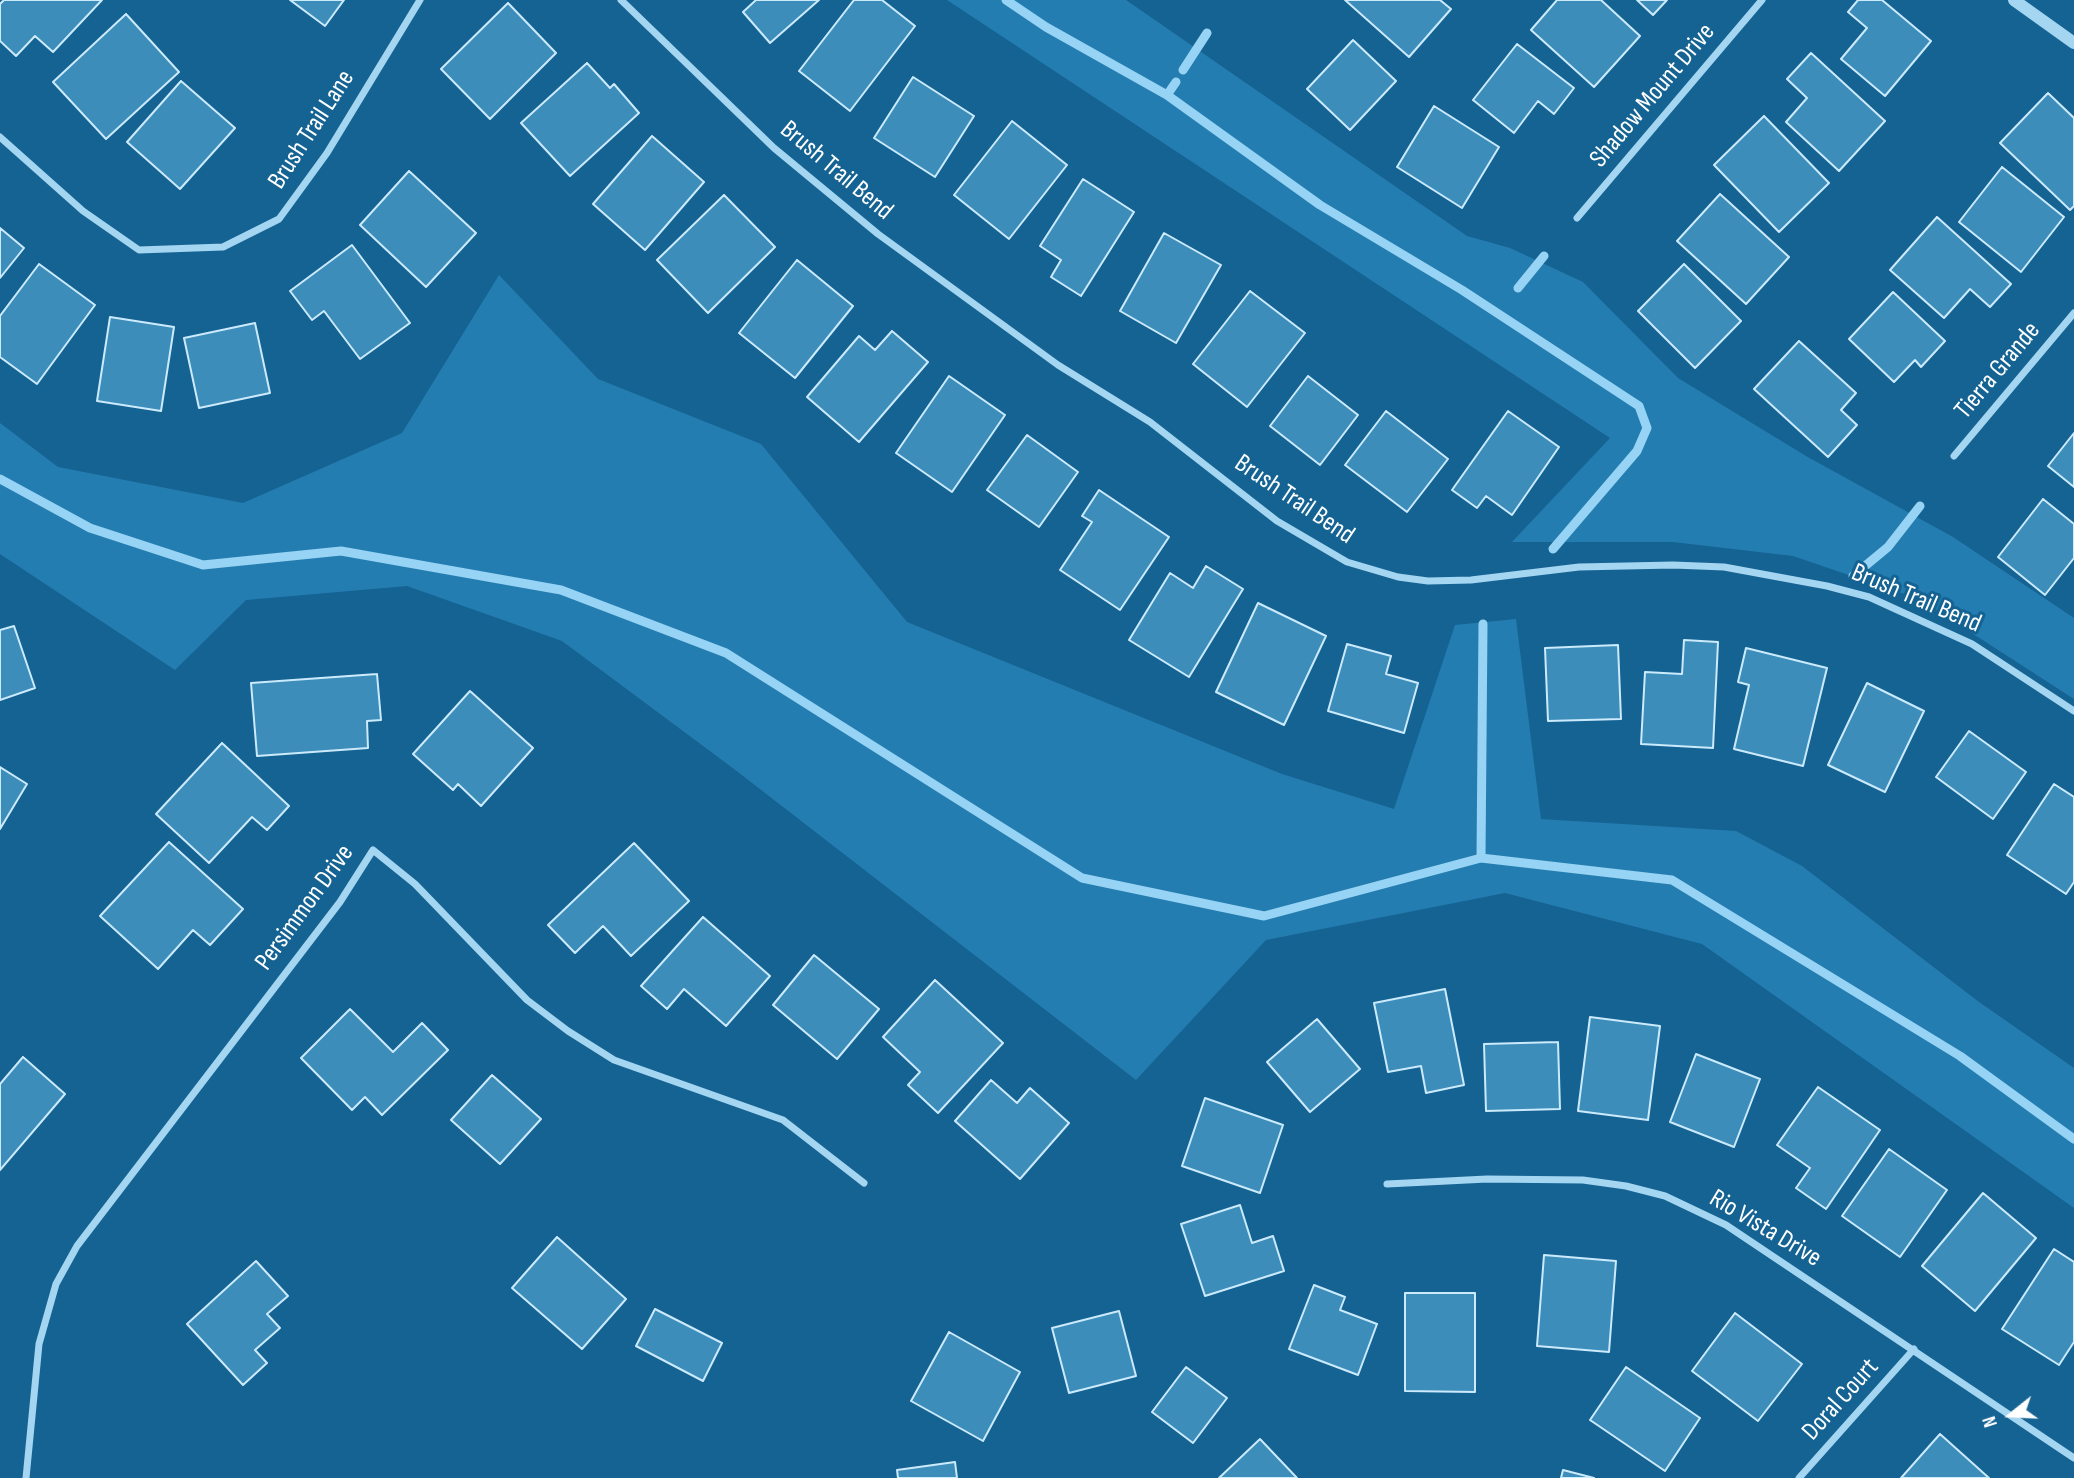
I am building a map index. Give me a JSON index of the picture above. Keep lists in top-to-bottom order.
{
  "streets": {
    "street": [
      "Shadow Mount Drive",
      "Brush Trail Lane",
      "Brush Trail Bend",
      "Tierra Grande",
      "Persimmon Drive",
      "Rio Vista Drive",
      "Doral Court"
    ]
  },
  "crossings": [
    ["Rio Vista Drive", "Doral Court"]
  ],
  "north": "left"
}
